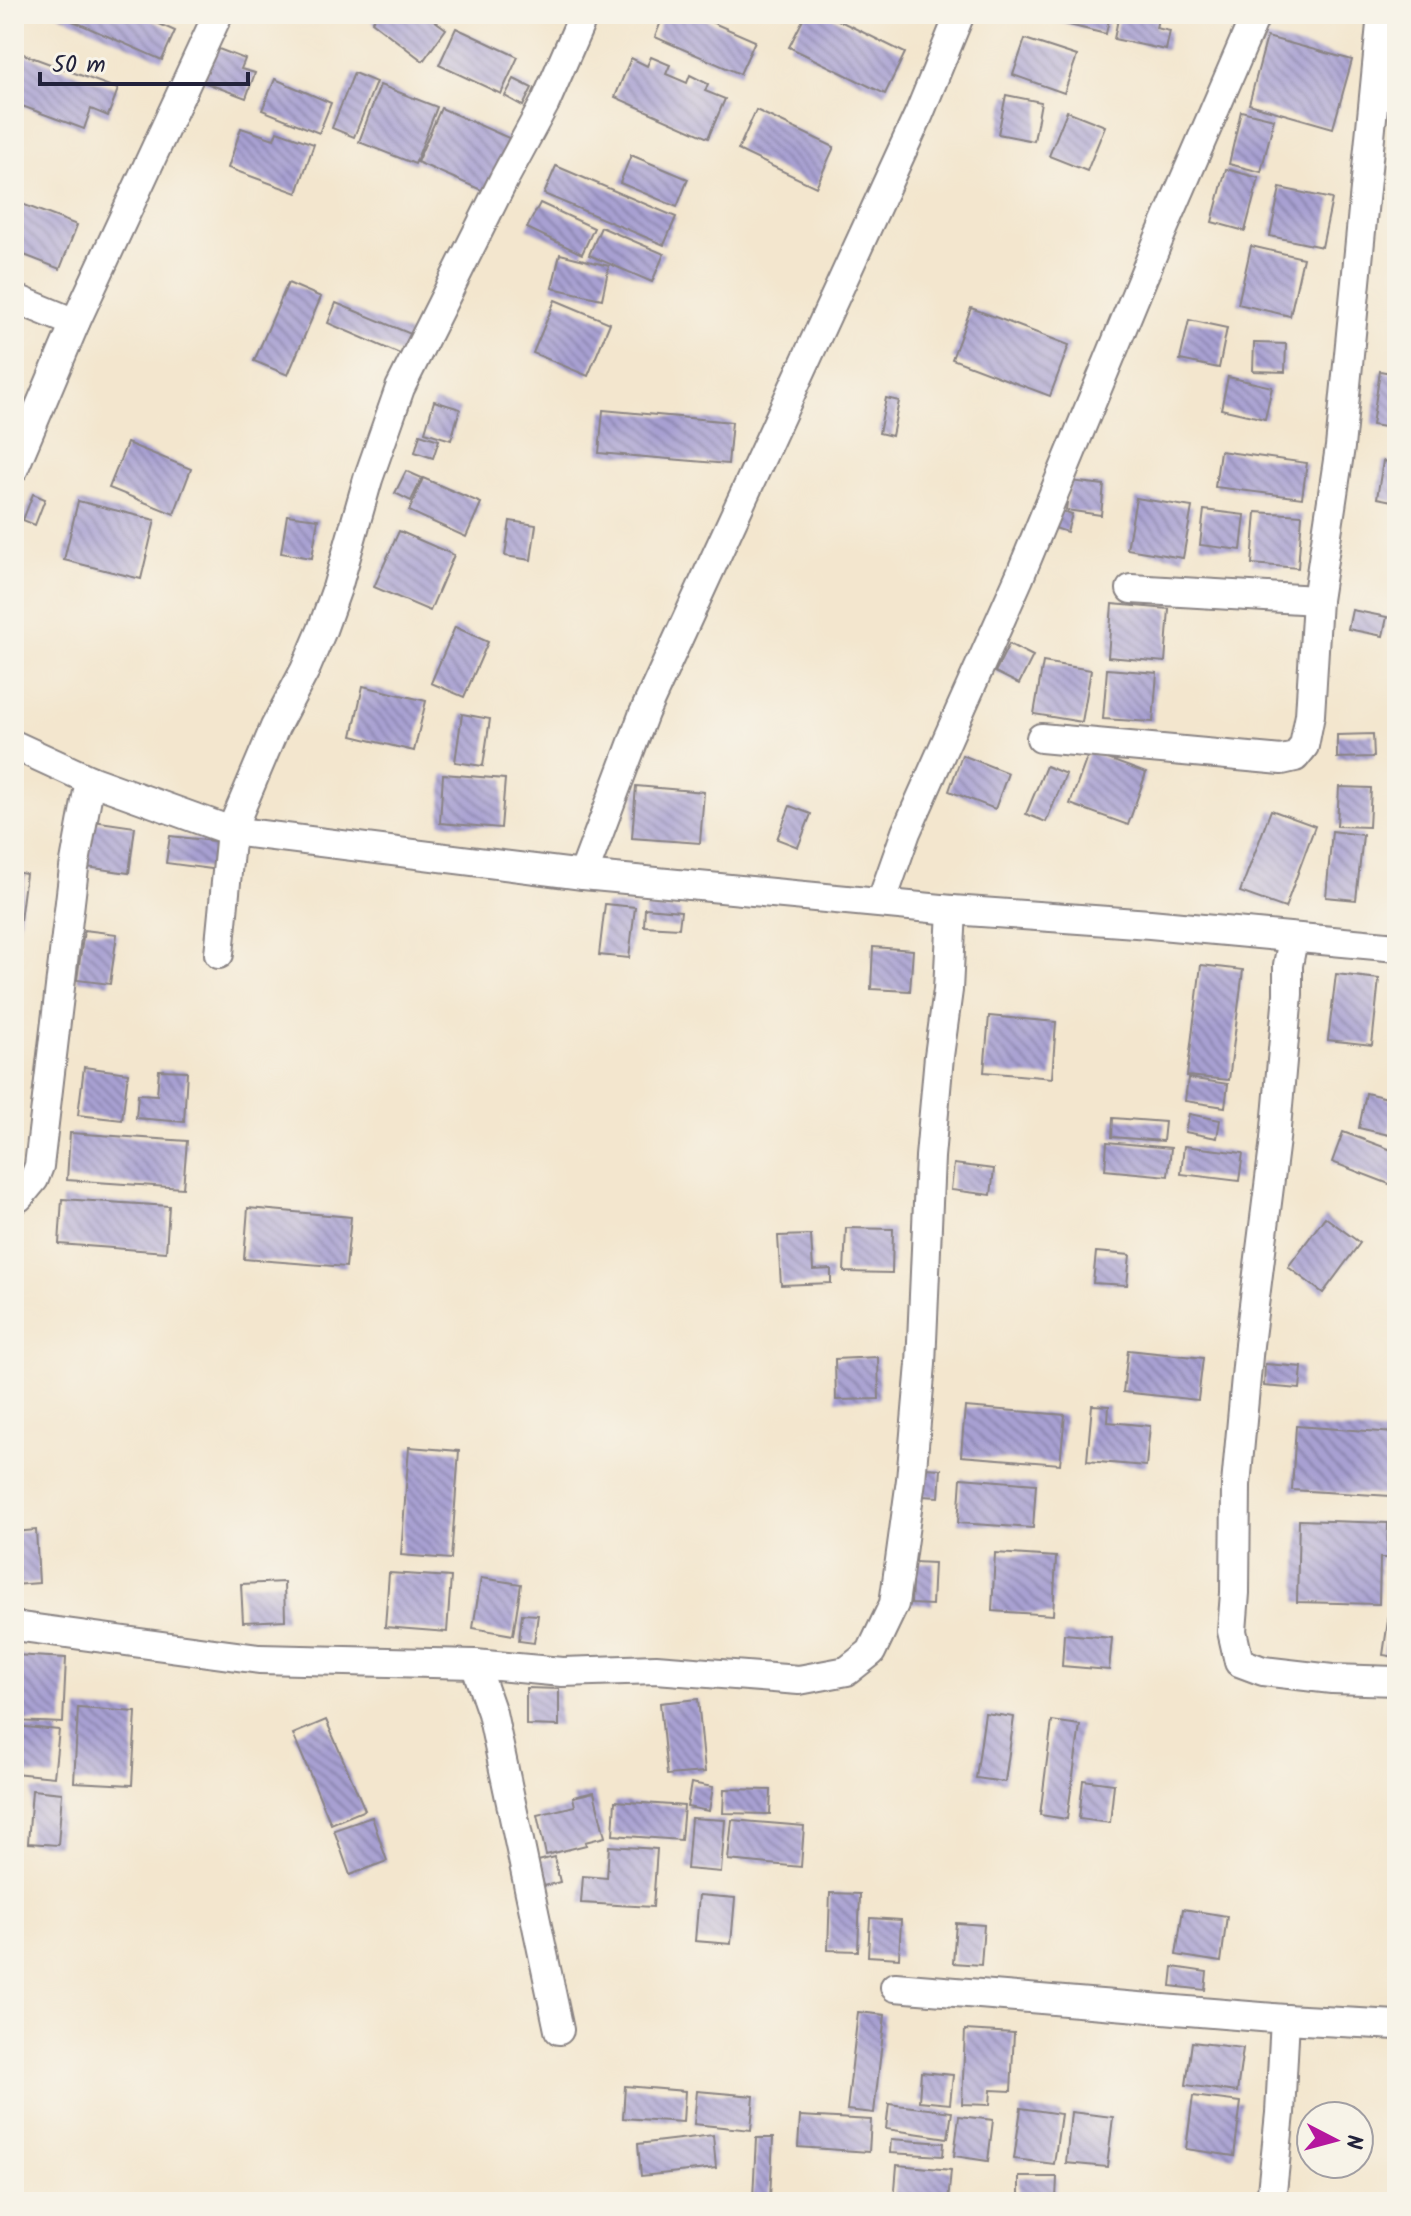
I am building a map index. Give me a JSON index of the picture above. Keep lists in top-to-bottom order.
{
  "scale_bar": "50 m",
  "north": "right"
}
